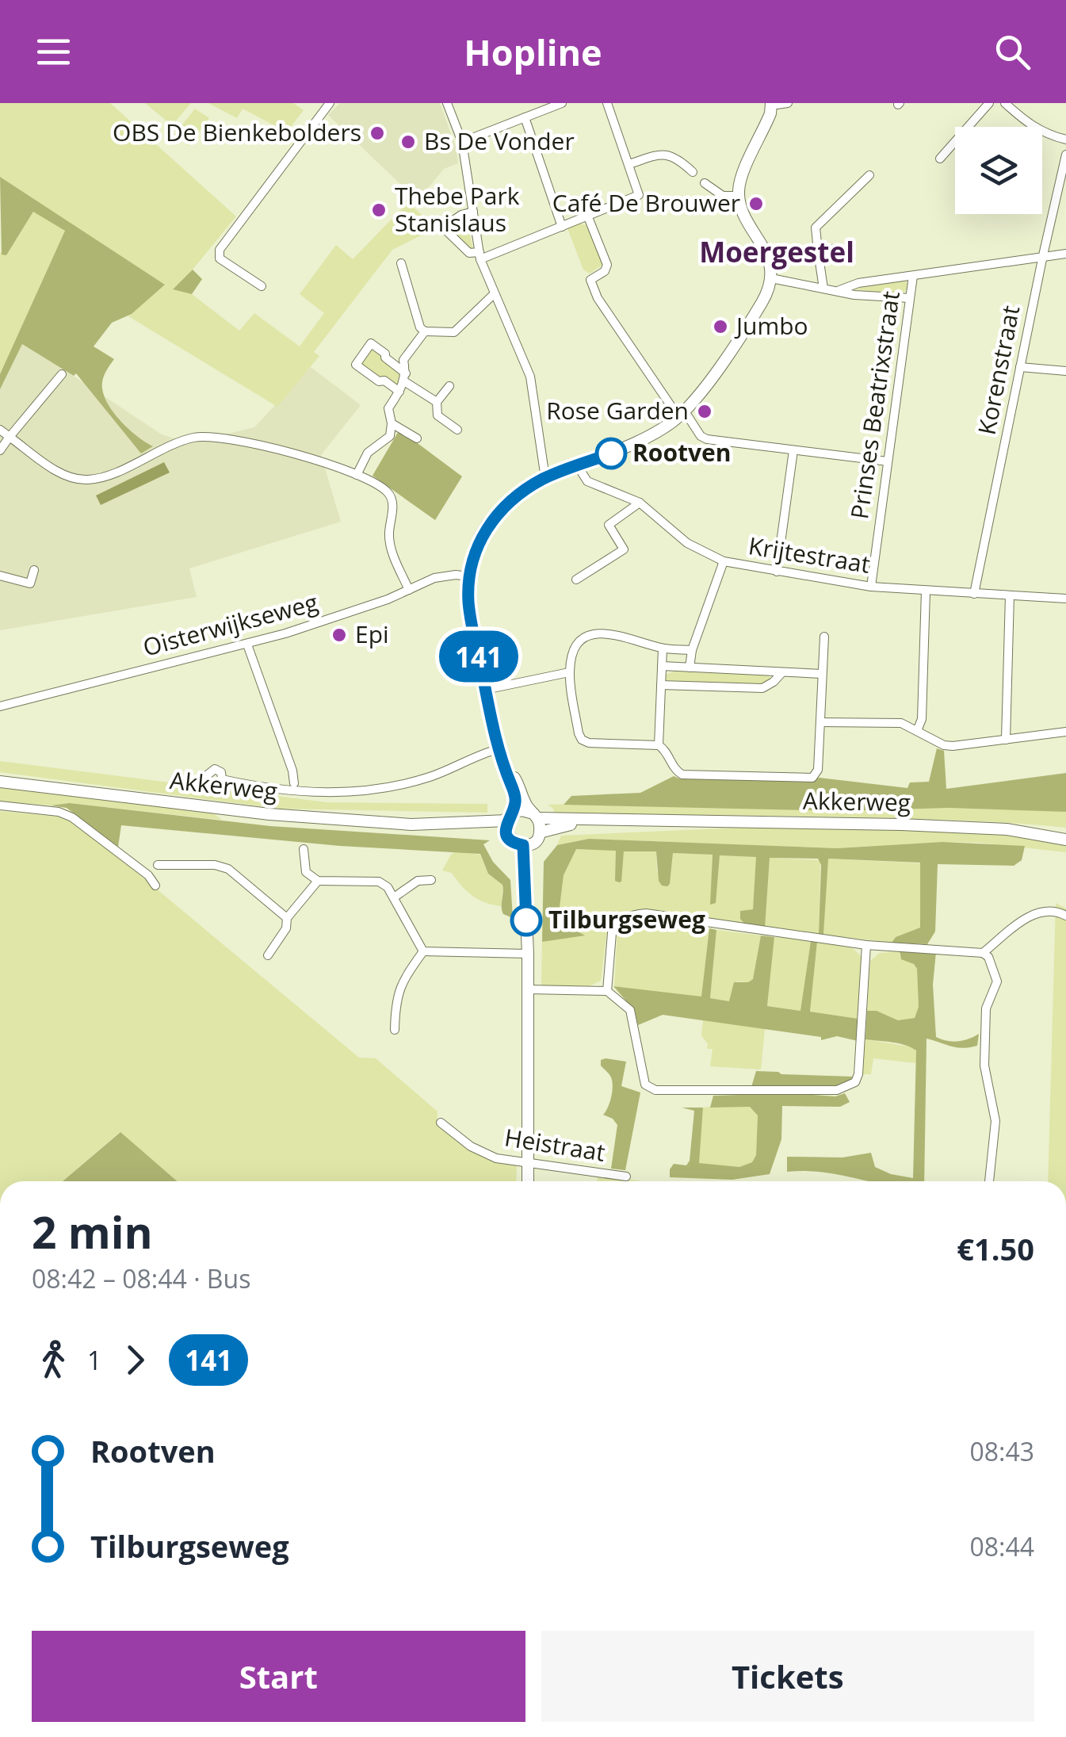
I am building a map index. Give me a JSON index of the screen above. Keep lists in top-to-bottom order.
{
  "streets": {
    "street": [
      "Korenstraat",
      "Prinses Beatrixstraat",
      "Krijtestraat",
      "Oisterwijkseweg",
      "Akkerweg",
      "Heistraat"
    ]
  },
  "crossings": [
    ["Korenstraat", "Krijtestraat"],
    ["Prinses Beatrixstraat", "Krijtestraat"]
  ],
  "districts": ["Moergestel"],
  "places": [
    "OBS De Bienkebolders",
    "Bs De Vonder",
    "Café De Brouwer",
    "Thebe Park Stanislaus",
    "Jumbo",
    "Rose Garden",
    "Rootven",
    "Epi",
    "Tilburgseweg"
  ],
  "lines": ["bus line 141"],
  "page": {
    "header": "Hopline",
    "on_map": "141",
    "heading": ["2 min", "08:42 – 08:44 · Bus", "€1.50"],
    "legs": ["1", "141"],
    "list": [
      {
        "name": "Rootven",
        "value": "08:43"
      },
      {
        "name": "Tilburgseweg",
        "value": "08:44"
      }
    ],
    "buttons": ["Start", "Tickets"]
  }
}
